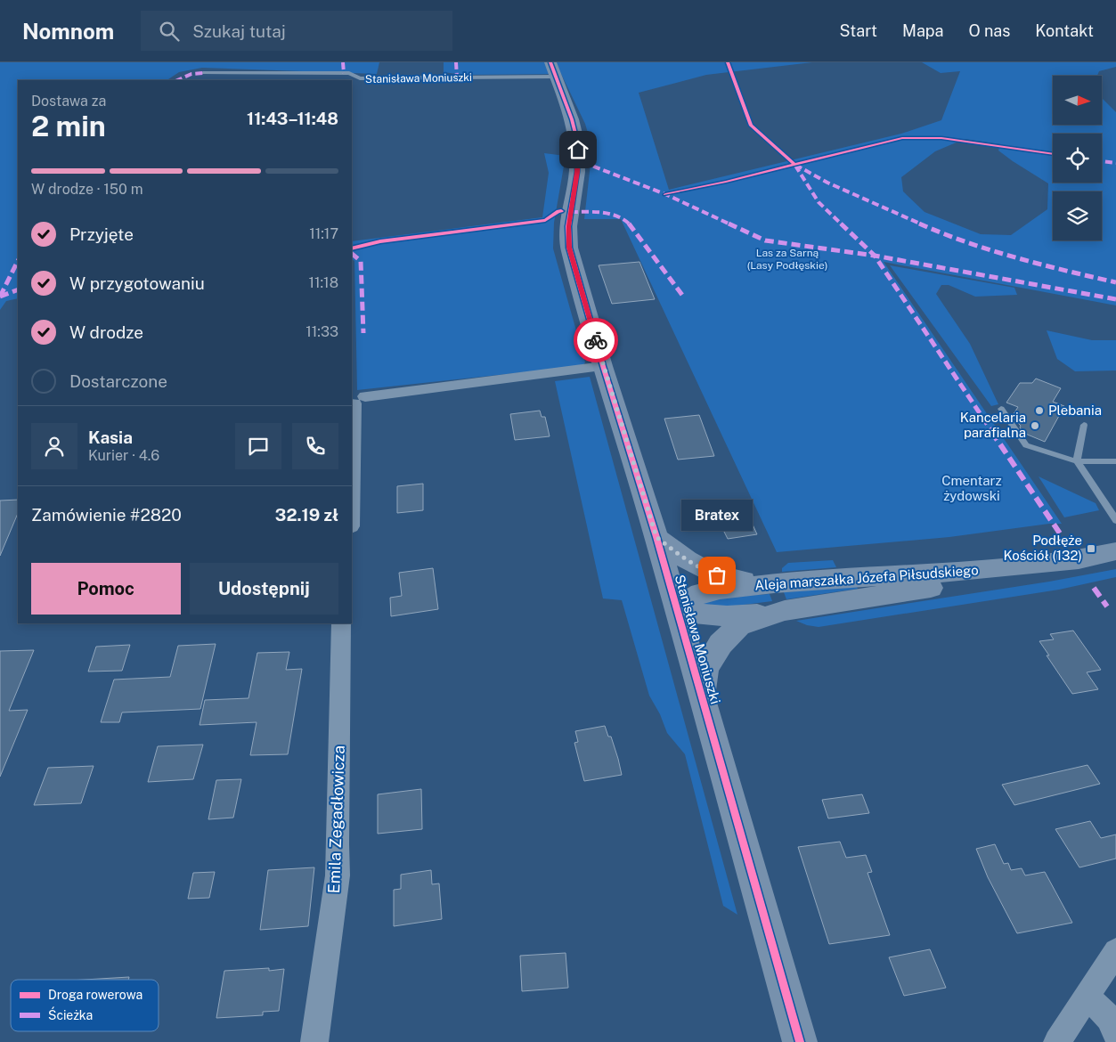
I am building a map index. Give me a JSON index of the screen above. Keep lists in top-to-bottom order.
{
  "streets": {
    "street": ["Stanisława Moniuszki", "Aleja marszałka Józefa Piłsudskiego", "Emila Zegadłowicza"]
  },
  "crossings": [
    ["Stanisława Moniuszki", "Aleja marszałka Józefa Piłsudskiego"]
  ],
  "parks": ["Las za Sarną (Lasy Podłęskie)", "Cmentarz żydowski"],
  "places": {
    "other": ["Plebania", "Kancelaria parafialna", "Bratex"],
    "transit": ["Podłęże Kościół (132)"]
  },
  "legend": ["Droga rowerowa", "Ścieżka"],
  "north": "right",
  "page": {
    "header": "Nomnom",
    "search": "Szukaj tutaj",
    "nav": [
      "Start",
      "Mapa",
      "O nas",
      "Kontakt"
    ],
    "heading": ["2 min", "Dostawa za", "11:43–11:48"],
    "panel": [
      "Kasia",
      "Kurier · 4.6",
      "Zamówienie #2820",
      "32.19 zł"
    ],
    "bar": "W drodze · 150 m",
    "list": [
      ["Przyjęte", "11:17"],
      ["W przygotowaniu", "11:18"],
      ["W drodze", "11:33"],
      "Dostarczone"
    ],
    "bubble": "Bratex",
    "buttons": ["Pomoc", "Udostępnij"]
  }
}
